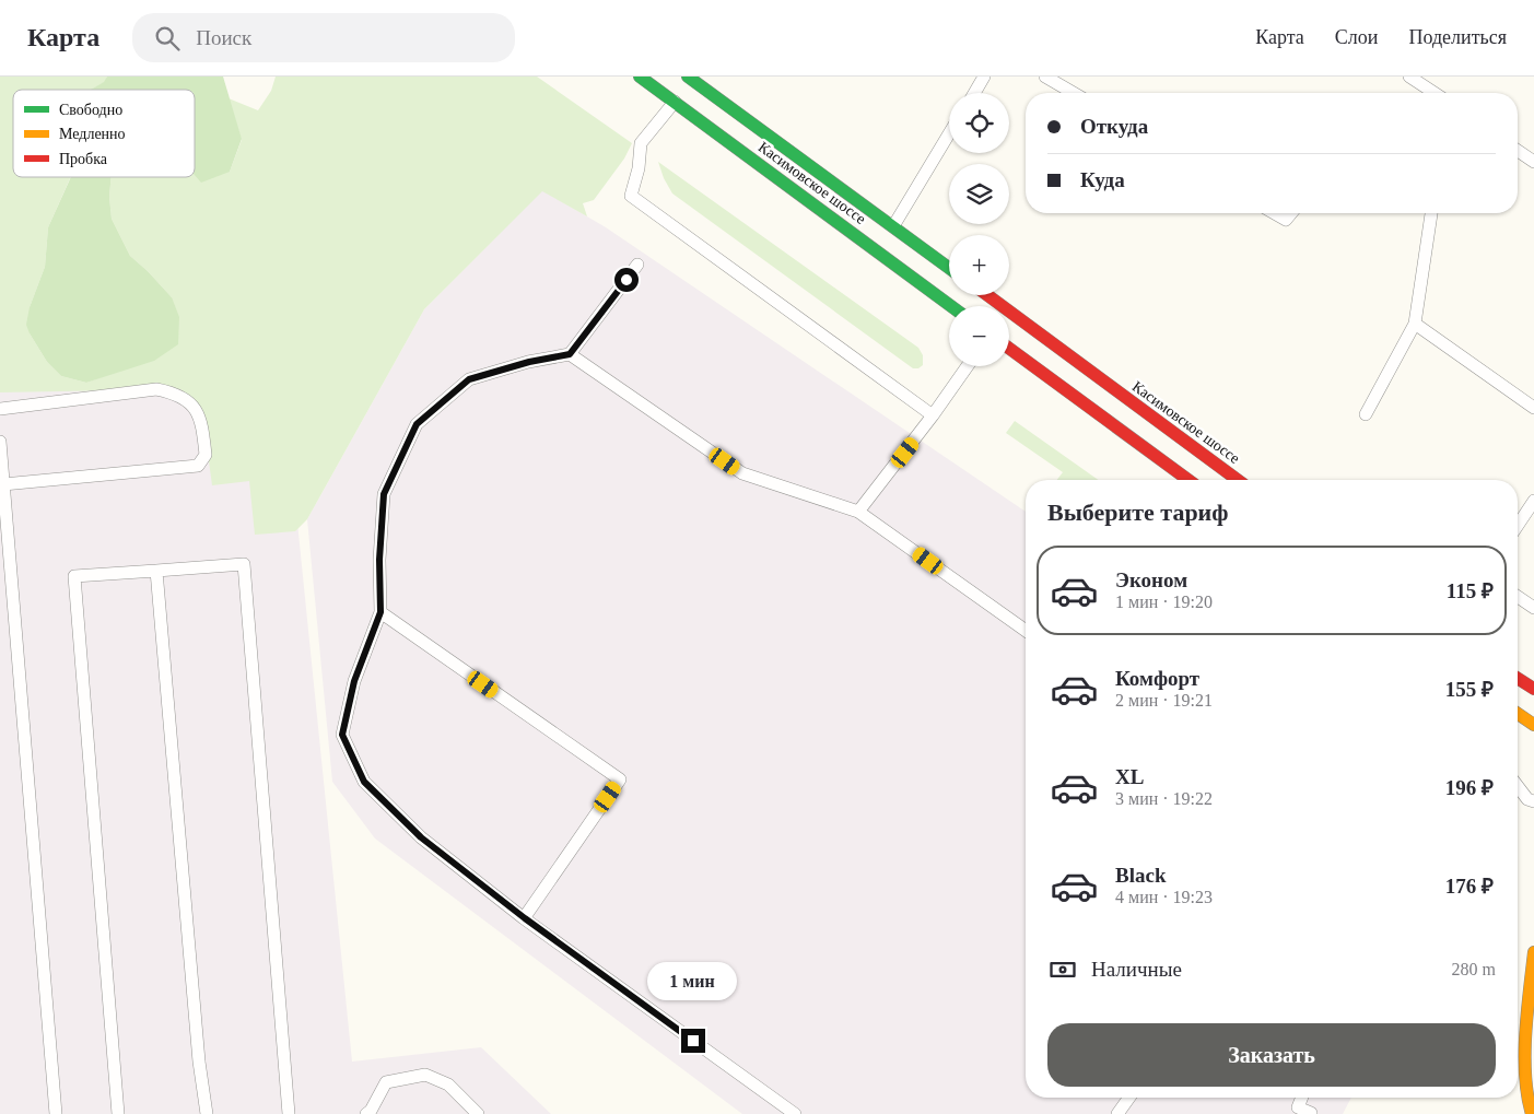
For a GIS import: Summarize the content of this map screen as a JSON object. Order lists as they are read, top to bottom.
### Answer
{
  "streets": {
    "main road": ["Касимовское шоссе"]
  },
  "legend": ["Свободно", "Медленно", "Пробка"],
  "page": {
    "header": "Карта",
    "search": "Поиск",
    "nav": ["Карта", "Слои", "Поделиться"],
    "map_buttons": ["+", "−"],
    "banner": ["Откуда", "Куда"],
    "heading": "Выберите тариф",
    "list": [
      {
        "name": "Эконом",
        "note": "1 мин · 19:20",
        "value": "115 ₽"
      },
      {
        "name": "Комфорт",
        "note": "2 мин · 19:21",
        "value": "155 ₽"
      },
      {
        "name": "XL",
        "note": "3 мин · 19:22",
        "value": "196 ₽"
      },
      {
        "name": "Black",
        "note": "4 мин · 19:23",
        "value": "176 ₽"
      }
    ],
    "pay": ["Наличные", "280 m"],
    "bubble": "1 мин",
    "buttons": "Заказать"
  }
}
